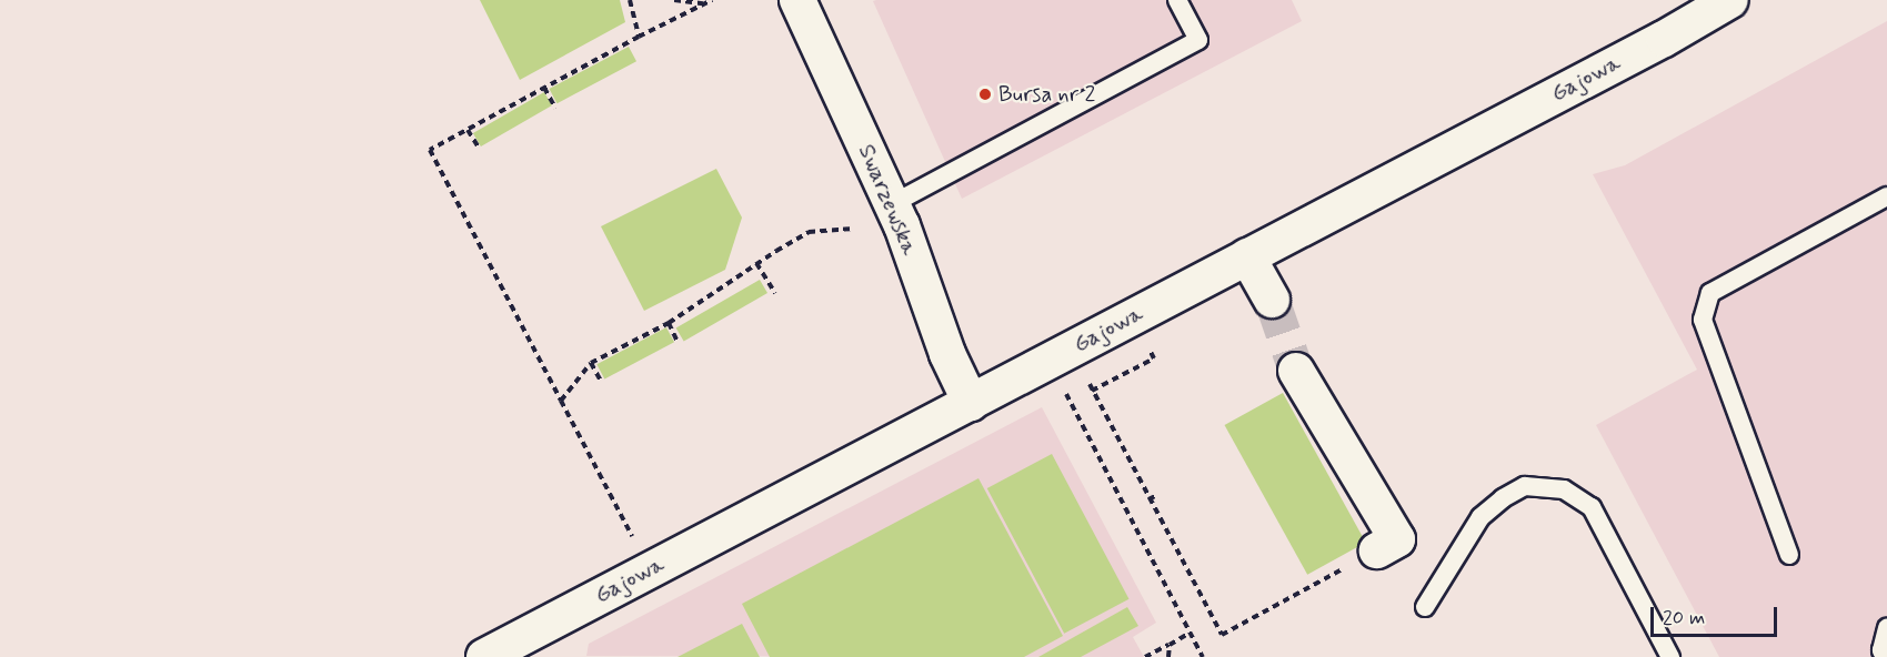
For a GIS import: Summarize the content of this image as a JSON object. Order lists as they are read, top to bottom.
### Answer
{
  "streets": {
    "street": ["Gajowa", "Swarzewska"]
  },
  "crossings": [
    ["Gajowa", "Swarzewska"]
  ],
  "places": ["Bursa nr 2"],
  "scale_bar": "20 m"
}
